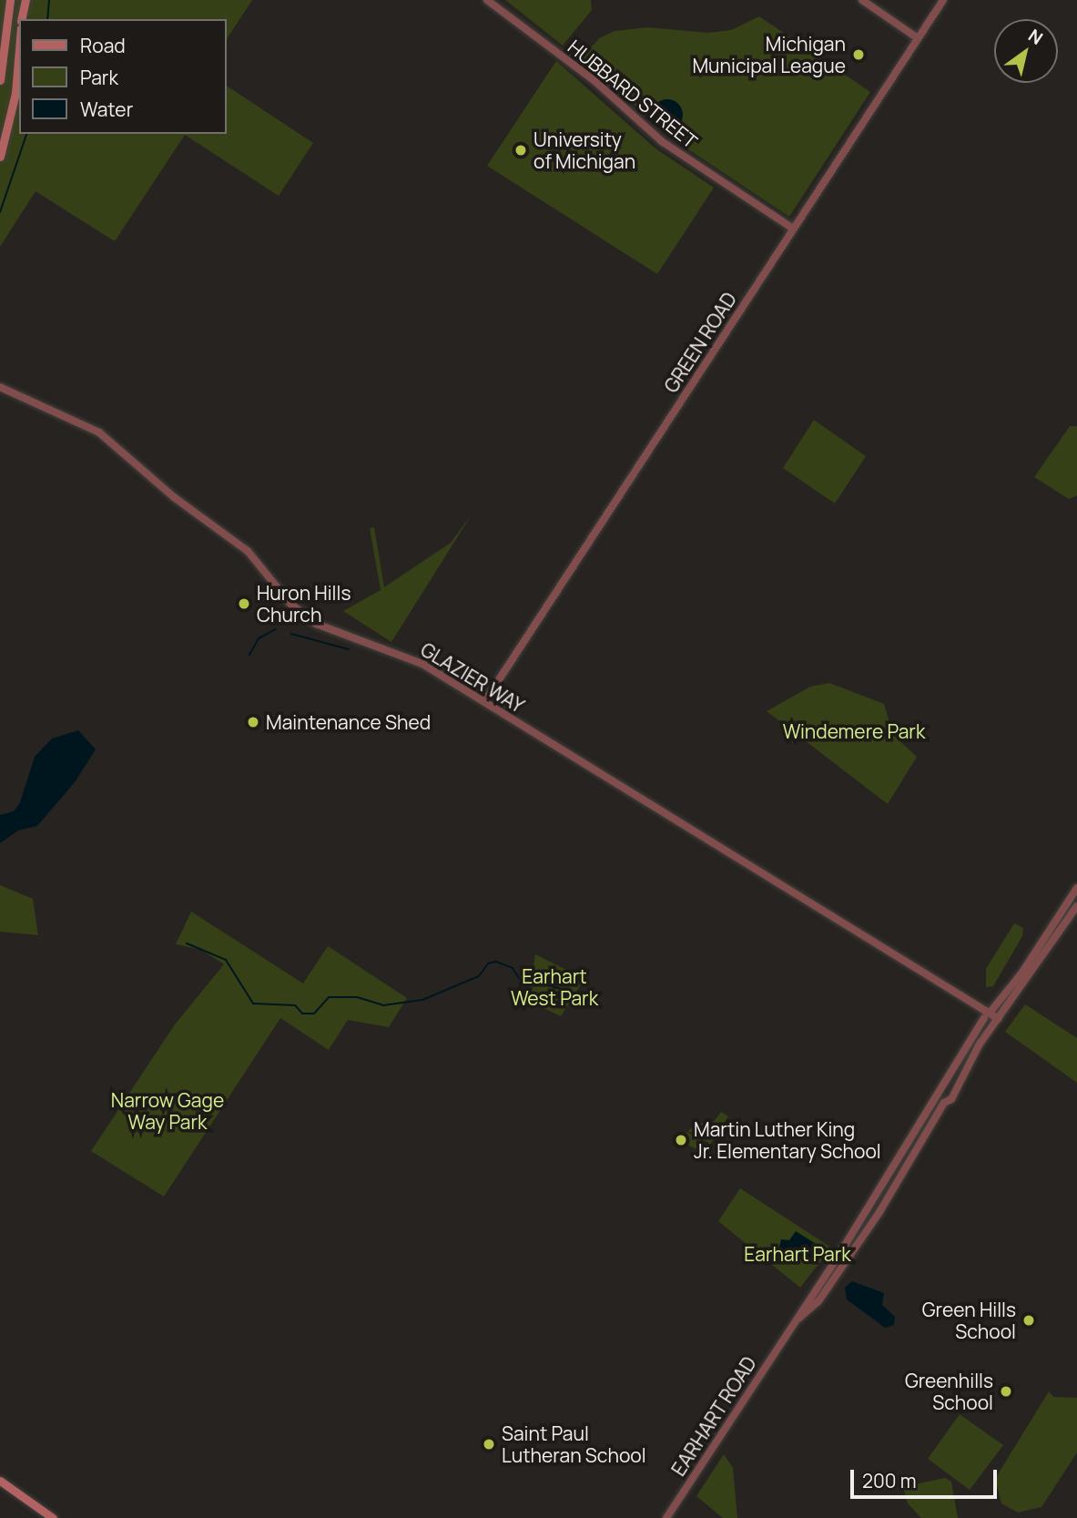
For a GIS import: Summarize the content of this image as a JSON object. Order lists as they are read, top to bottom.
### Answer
{
  "streets": {
    "street": [
      "HUBBARD STREET",
      "GREEN ROAD",
      "GLAZIER WAY",
      "EARHART ROAD"
    ]
  },
  "crossings": [
    ["HUBBARD STREET", "GREEN ROAD"],
    ["GREEN ROAD", "GLAZIER WAY"],
    ["GLAZIER WAY", "EARHART ROAD"]
  ],
  "parks": [
    "Windemere Park",
    "Earhart West Park",
    "Narrow Gage Way Park",
    "Earhart Park"
  ],
  "places": [
    "Michigan Municipal League",
    "University of Michigan",
    "Huron Hills Church",
    "Maintenance Shed",
    "Martin Luther King Jr. Elementary School",
    "Green Hills School",
    "Greenhills School",
    "Saint Paul Lutheran School"
  ],
  "legend": ["Road", "Park", "Water"],
  "scale_bar": "200 m",
  "north": "top right"
}
